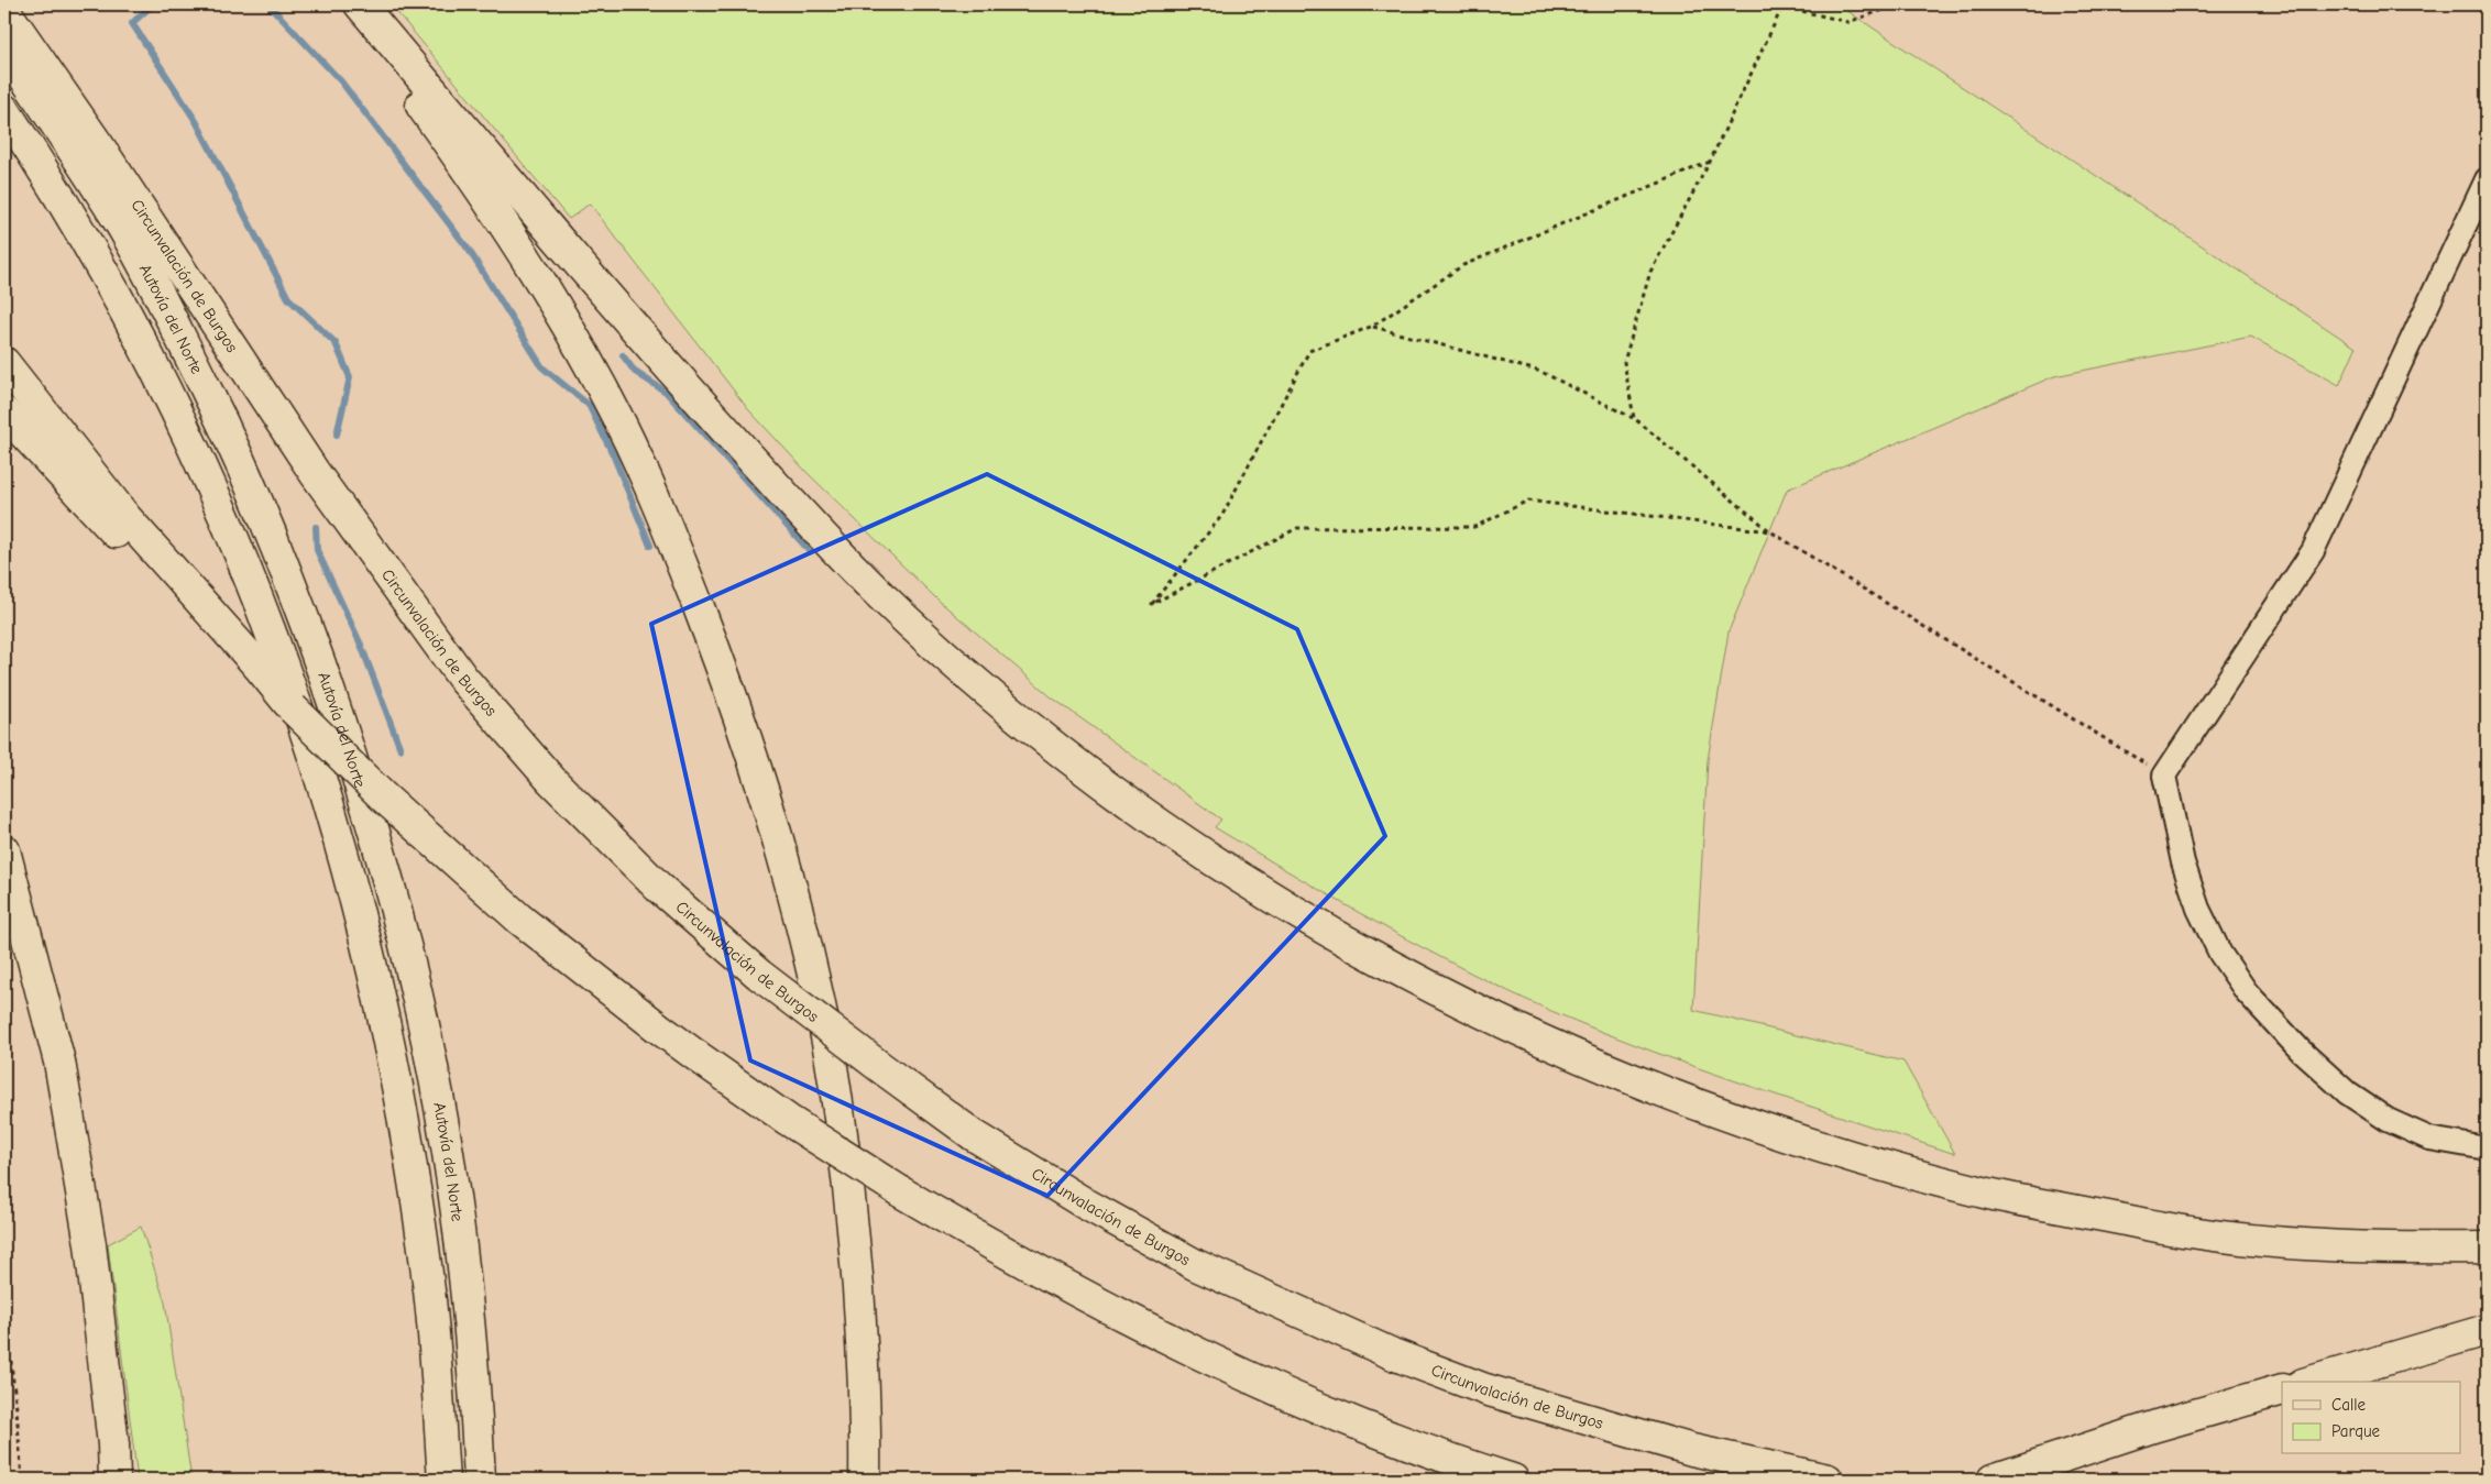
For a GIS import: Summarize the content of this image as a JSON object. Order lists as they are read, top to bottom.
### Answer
{
  "streets": {
    "highway": ["Circunvalación de Burgos", "Autovía del Norte"]
  },
  "legend": ["Calle", "Parque"]
}
